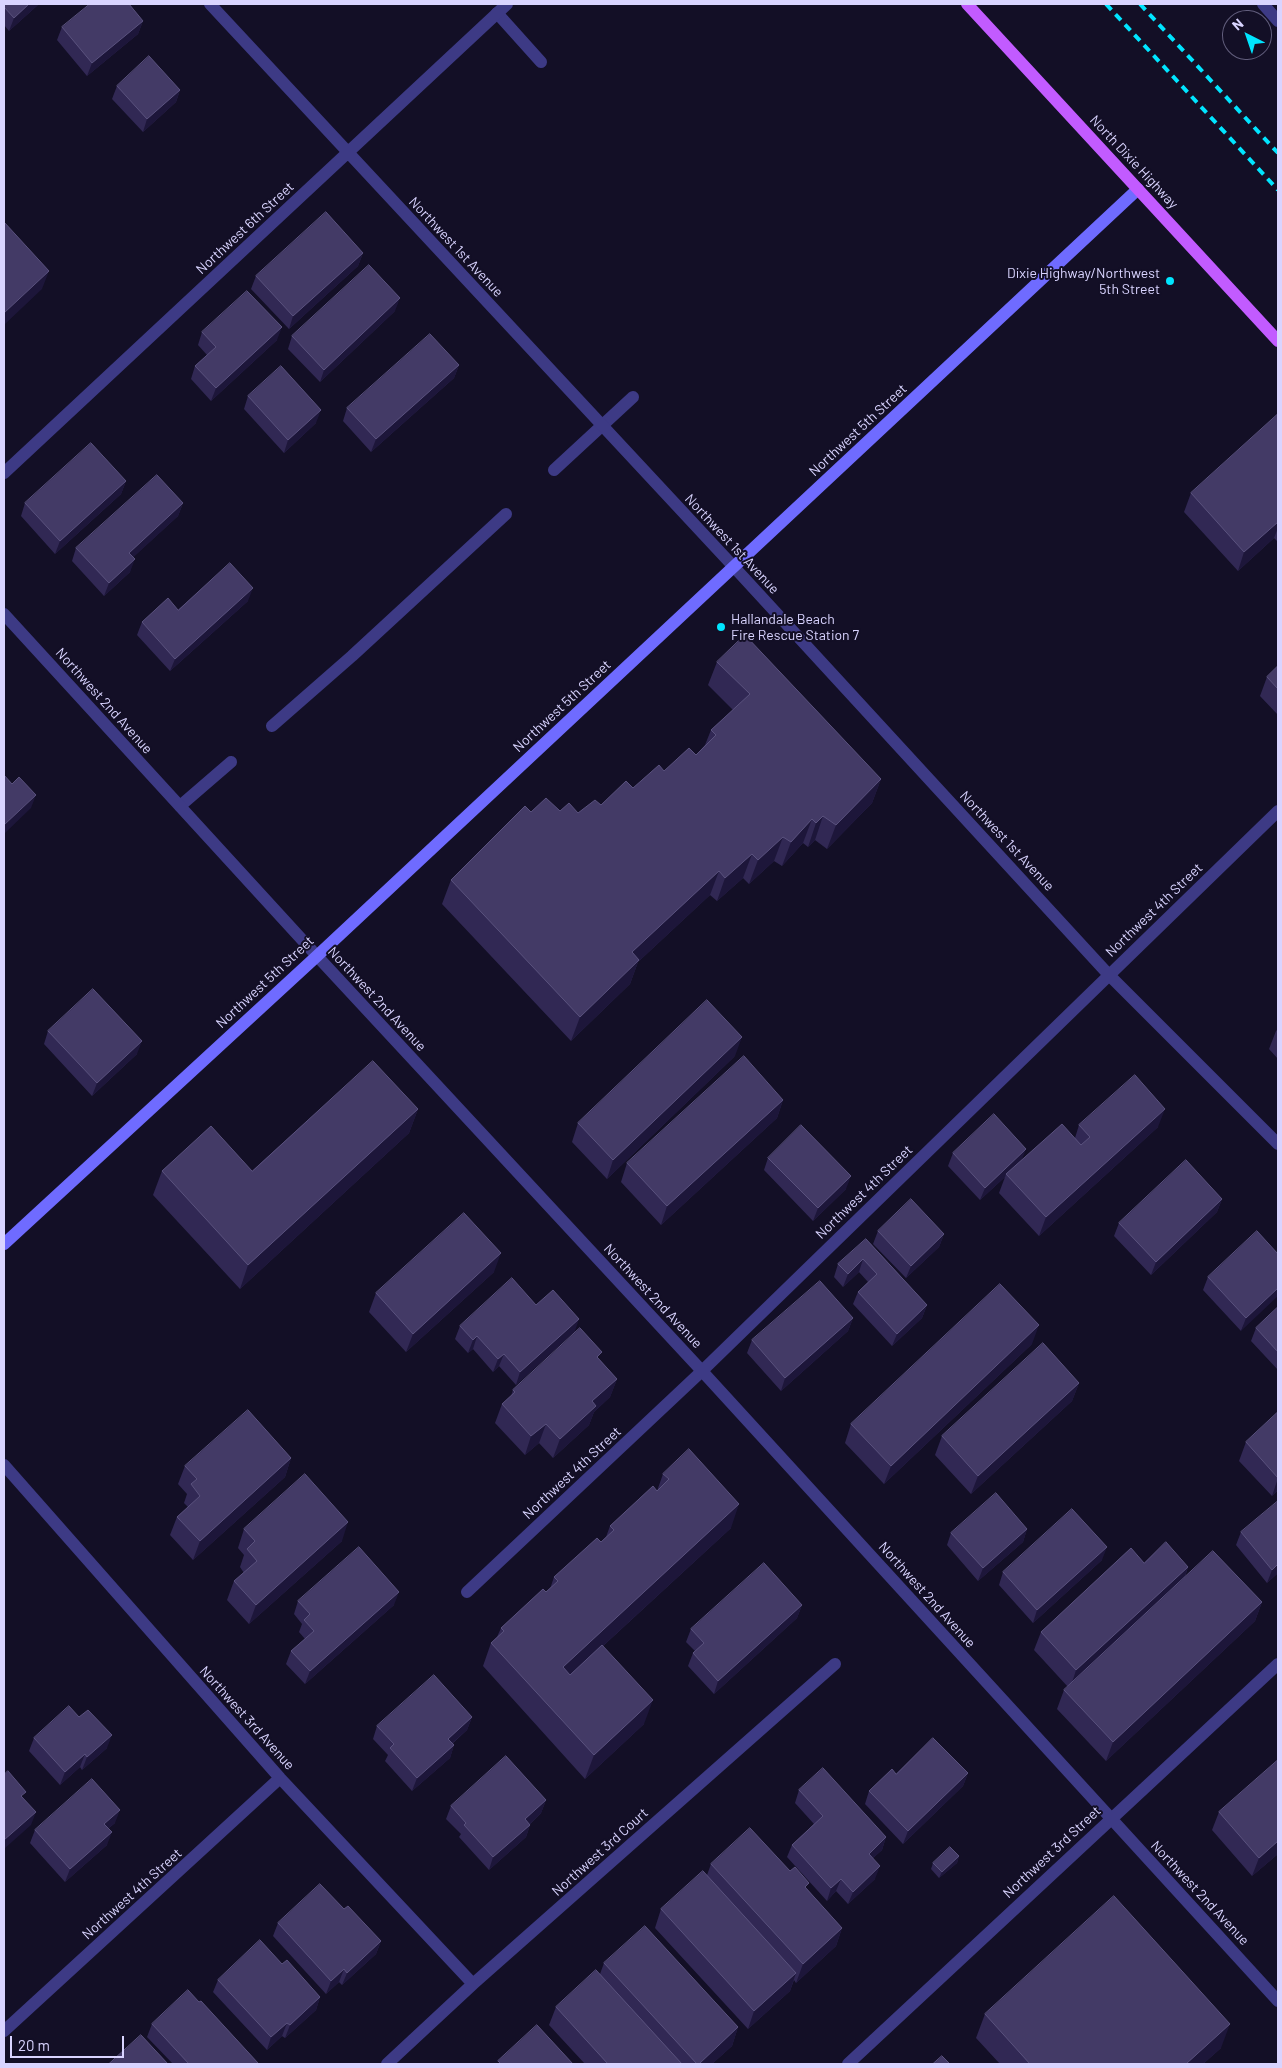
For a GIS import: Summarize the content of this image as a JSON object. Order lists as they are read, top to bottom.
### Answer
{
  "streets": {
    "main road": ["North Dixie Highway"],
    "street": [
      "Northwest 6th Street",
      "Northwest 1st Avenue",
      "Northwest 5th Street",
      "Northwest 2nd Avenue",
      "Northwest 4th Street",
      "Northwest 3rd Avenue",
      "Northwest 3rd Court",
      "Northwest 3rd Street"
    ]
  },
  "crossings": [
    ["North Dixie Highway", "Northwest 5th Street"],
    ["Northwest 6th Street", "Northwest 1st Avenue"],
    ["Northwest 1st Avenue", "Northwest 5th Street"],
    ["Northwest 1st Avenue", "Northwest 4th Street"],
    ["Northwest 5th Street", "Northwest 2nd Avenue"],
    ["Northwest 2nd Avenue", "Northwest 4th Street"],
    ["Northwest 2nd Avenue", "Northwest 3rd Street"],
    ["Northwest 4th Street", "Northwest 3rd Avenue"],
    ["Northwest 3rd Avenue", "Northwest 3rd Court"]
  ],
  "places": ["Dixie Highway/Northwest 5th Street", "Hallandale Beach Fire Rescue Station 7"],
  "scale_bar": "20 m",
  "north": "top left"
}
